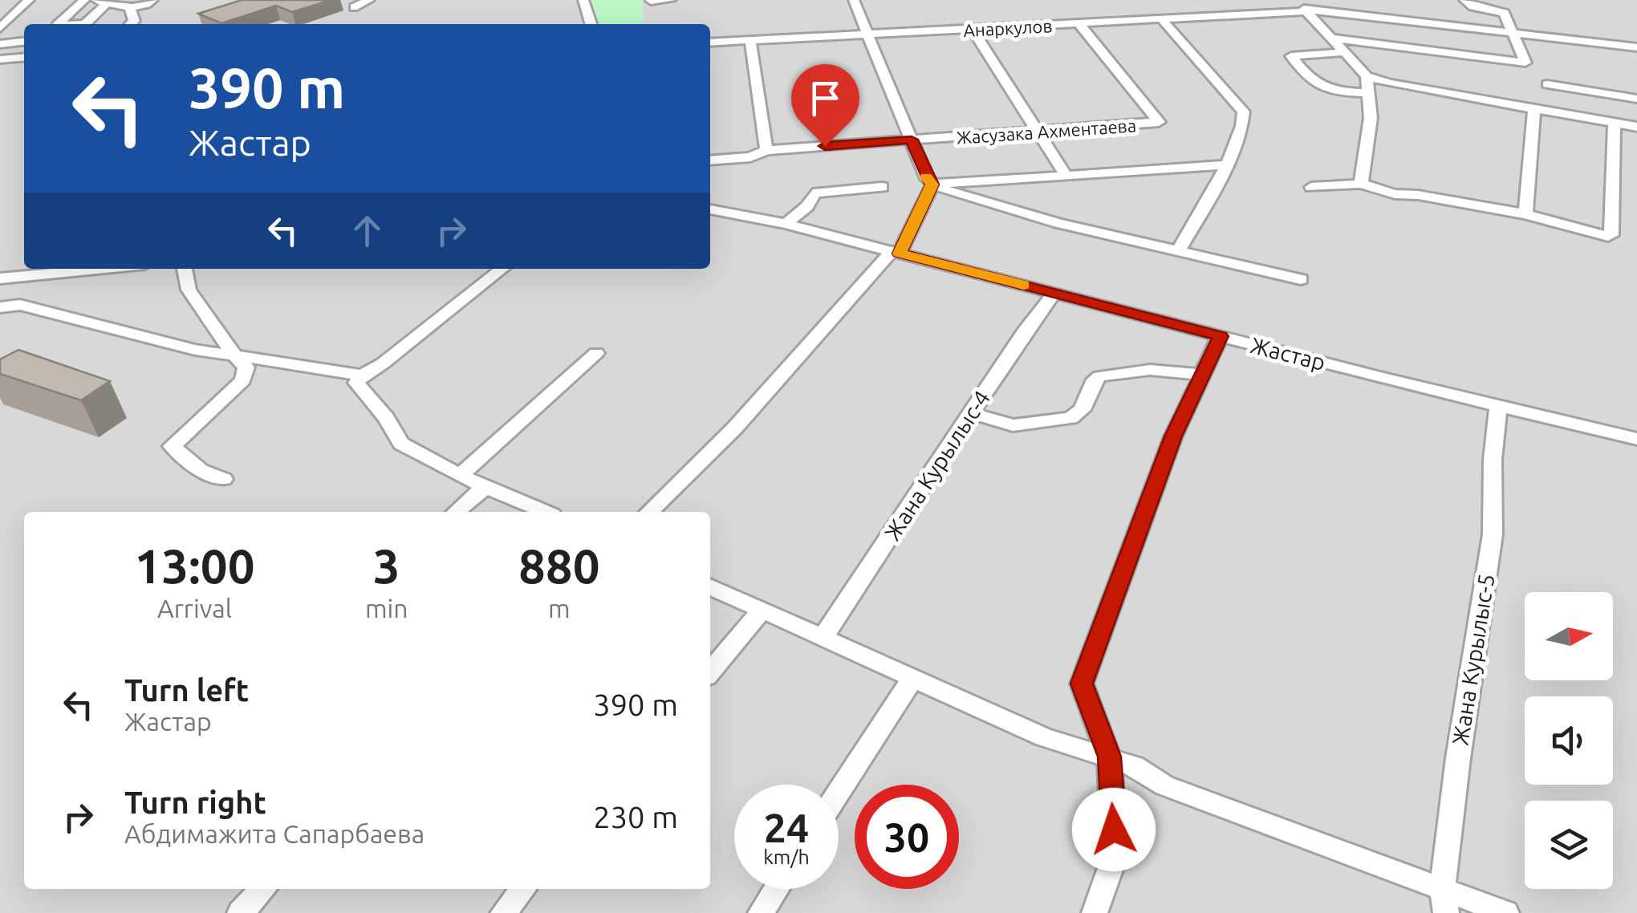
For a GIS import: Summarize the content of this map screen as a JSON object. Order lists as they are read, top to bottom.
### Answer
{
  "streets": {
    "street": [
      "Анаркулов",
      "Жасузака Ахментаева",
      "Жастар",
      "Жана Курылыс-4",
      "Жана Курылыс-5"
    ]
  },
  "crossings": [
    ["Анаркулов", "Жасузака Ахментаева"],
    ["Жастар", "Жана Курылыс-4"],
    ["Жастар", "Жана Курылыс-5"]
  ],
  "north": "right",
  "page": {
    "turn": ["390 m", "Жастар"],
    "eta": [
      "13:00",
      "Arrival",
      "3",
      "min",
      "880",
      "m"
    ],
    "list": [
      {
        "name": "Turn left",
        "note": "Жастар",
        "value": "390 m"
      },
      {
        "name": "Turn right",
        "note": "Абдимажита Сапарбаева",
        "value": "230 m"
      }
    ],
    "speed": "24 km/h",
    "limit": "30"
  }
}
